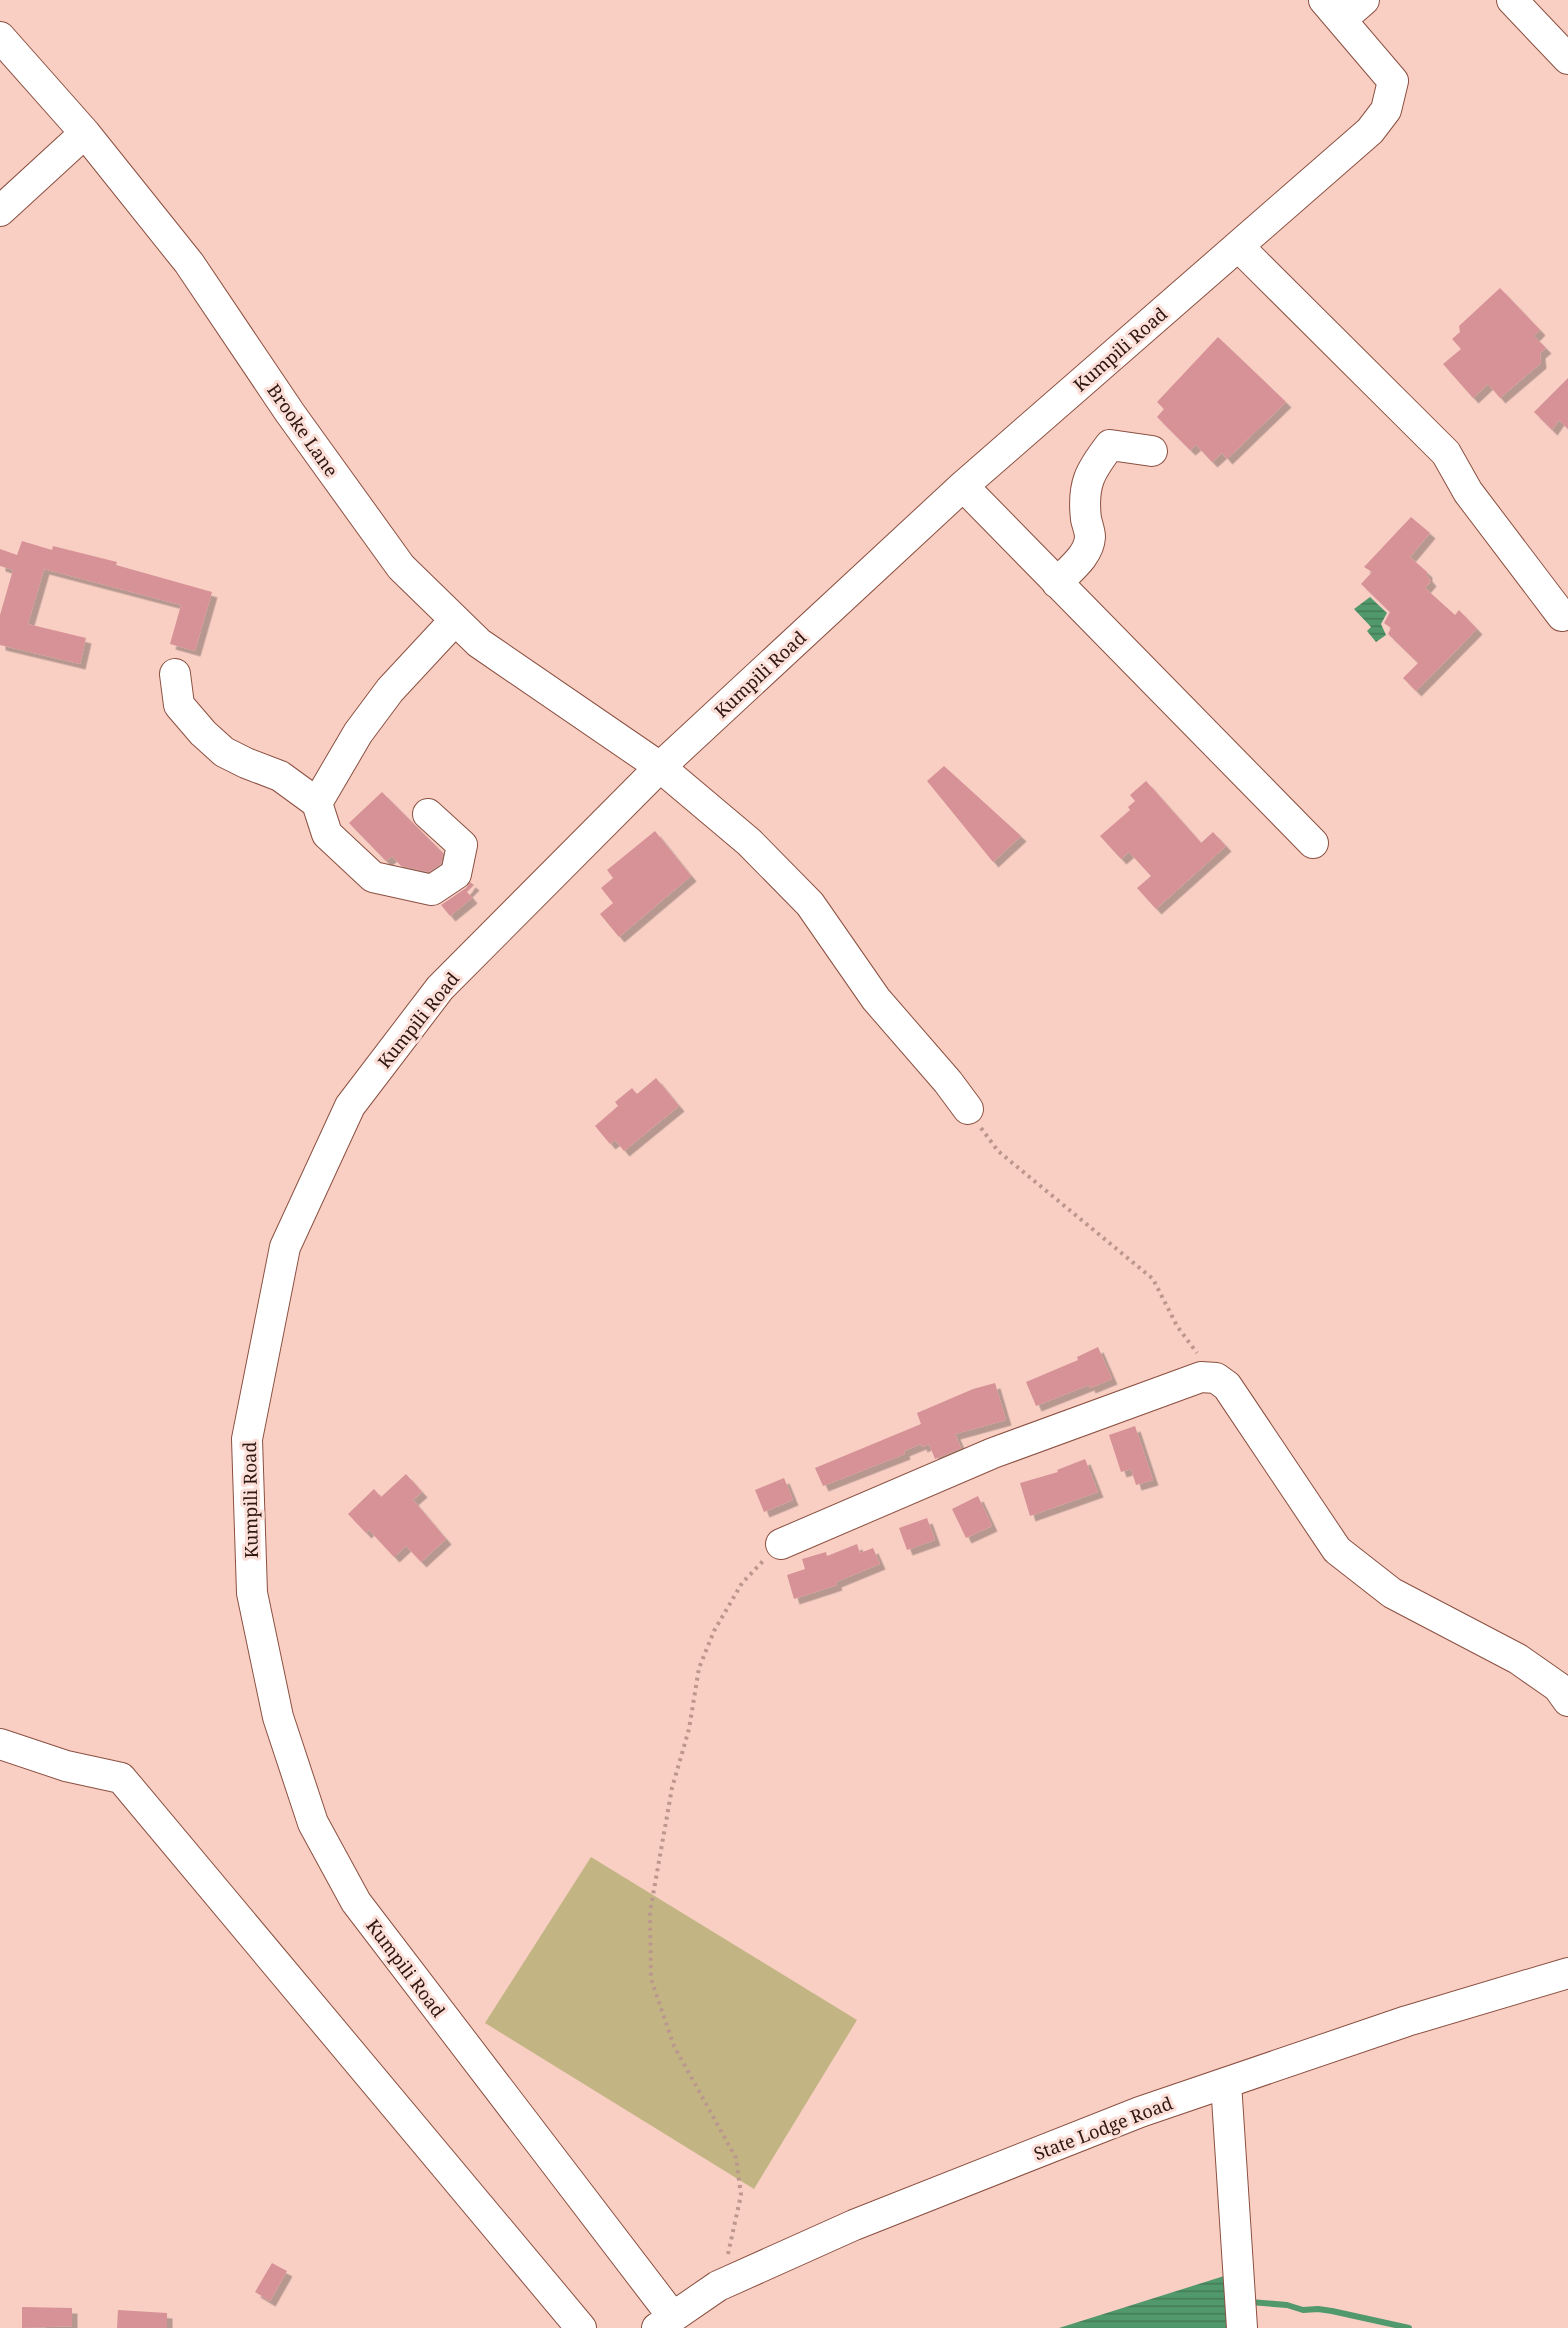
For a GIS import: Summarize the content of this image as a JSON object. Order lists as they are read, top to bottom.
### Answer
{
  "streets": {
    "street": ["Kumpili Road", "Brooke Lane", "State Lodge Road"]
  },
  "crossings": [
    ["Kumpili Road", "Brooke Lane"],
    ["Kumpili Road", "State Lodge Road"]
  ]
}
